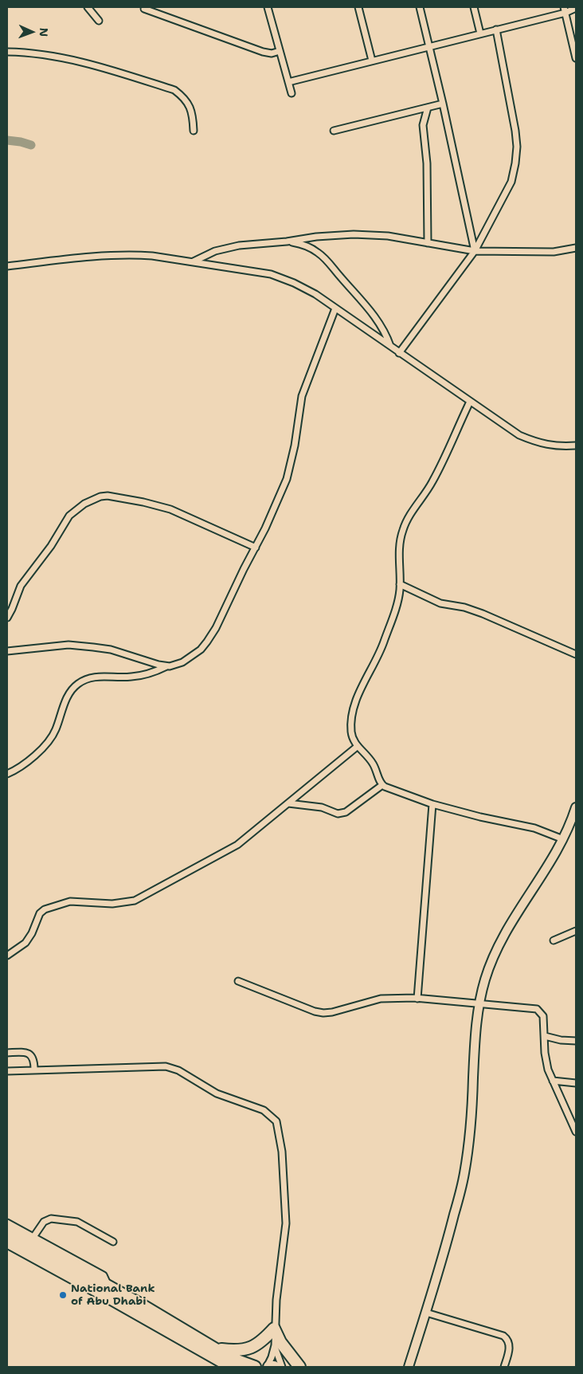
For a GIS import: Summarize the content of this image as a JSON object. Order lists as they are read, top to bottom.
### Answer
{
  "places": ["National Bank of Abu Dhabi"],
  "north": "right"
}
